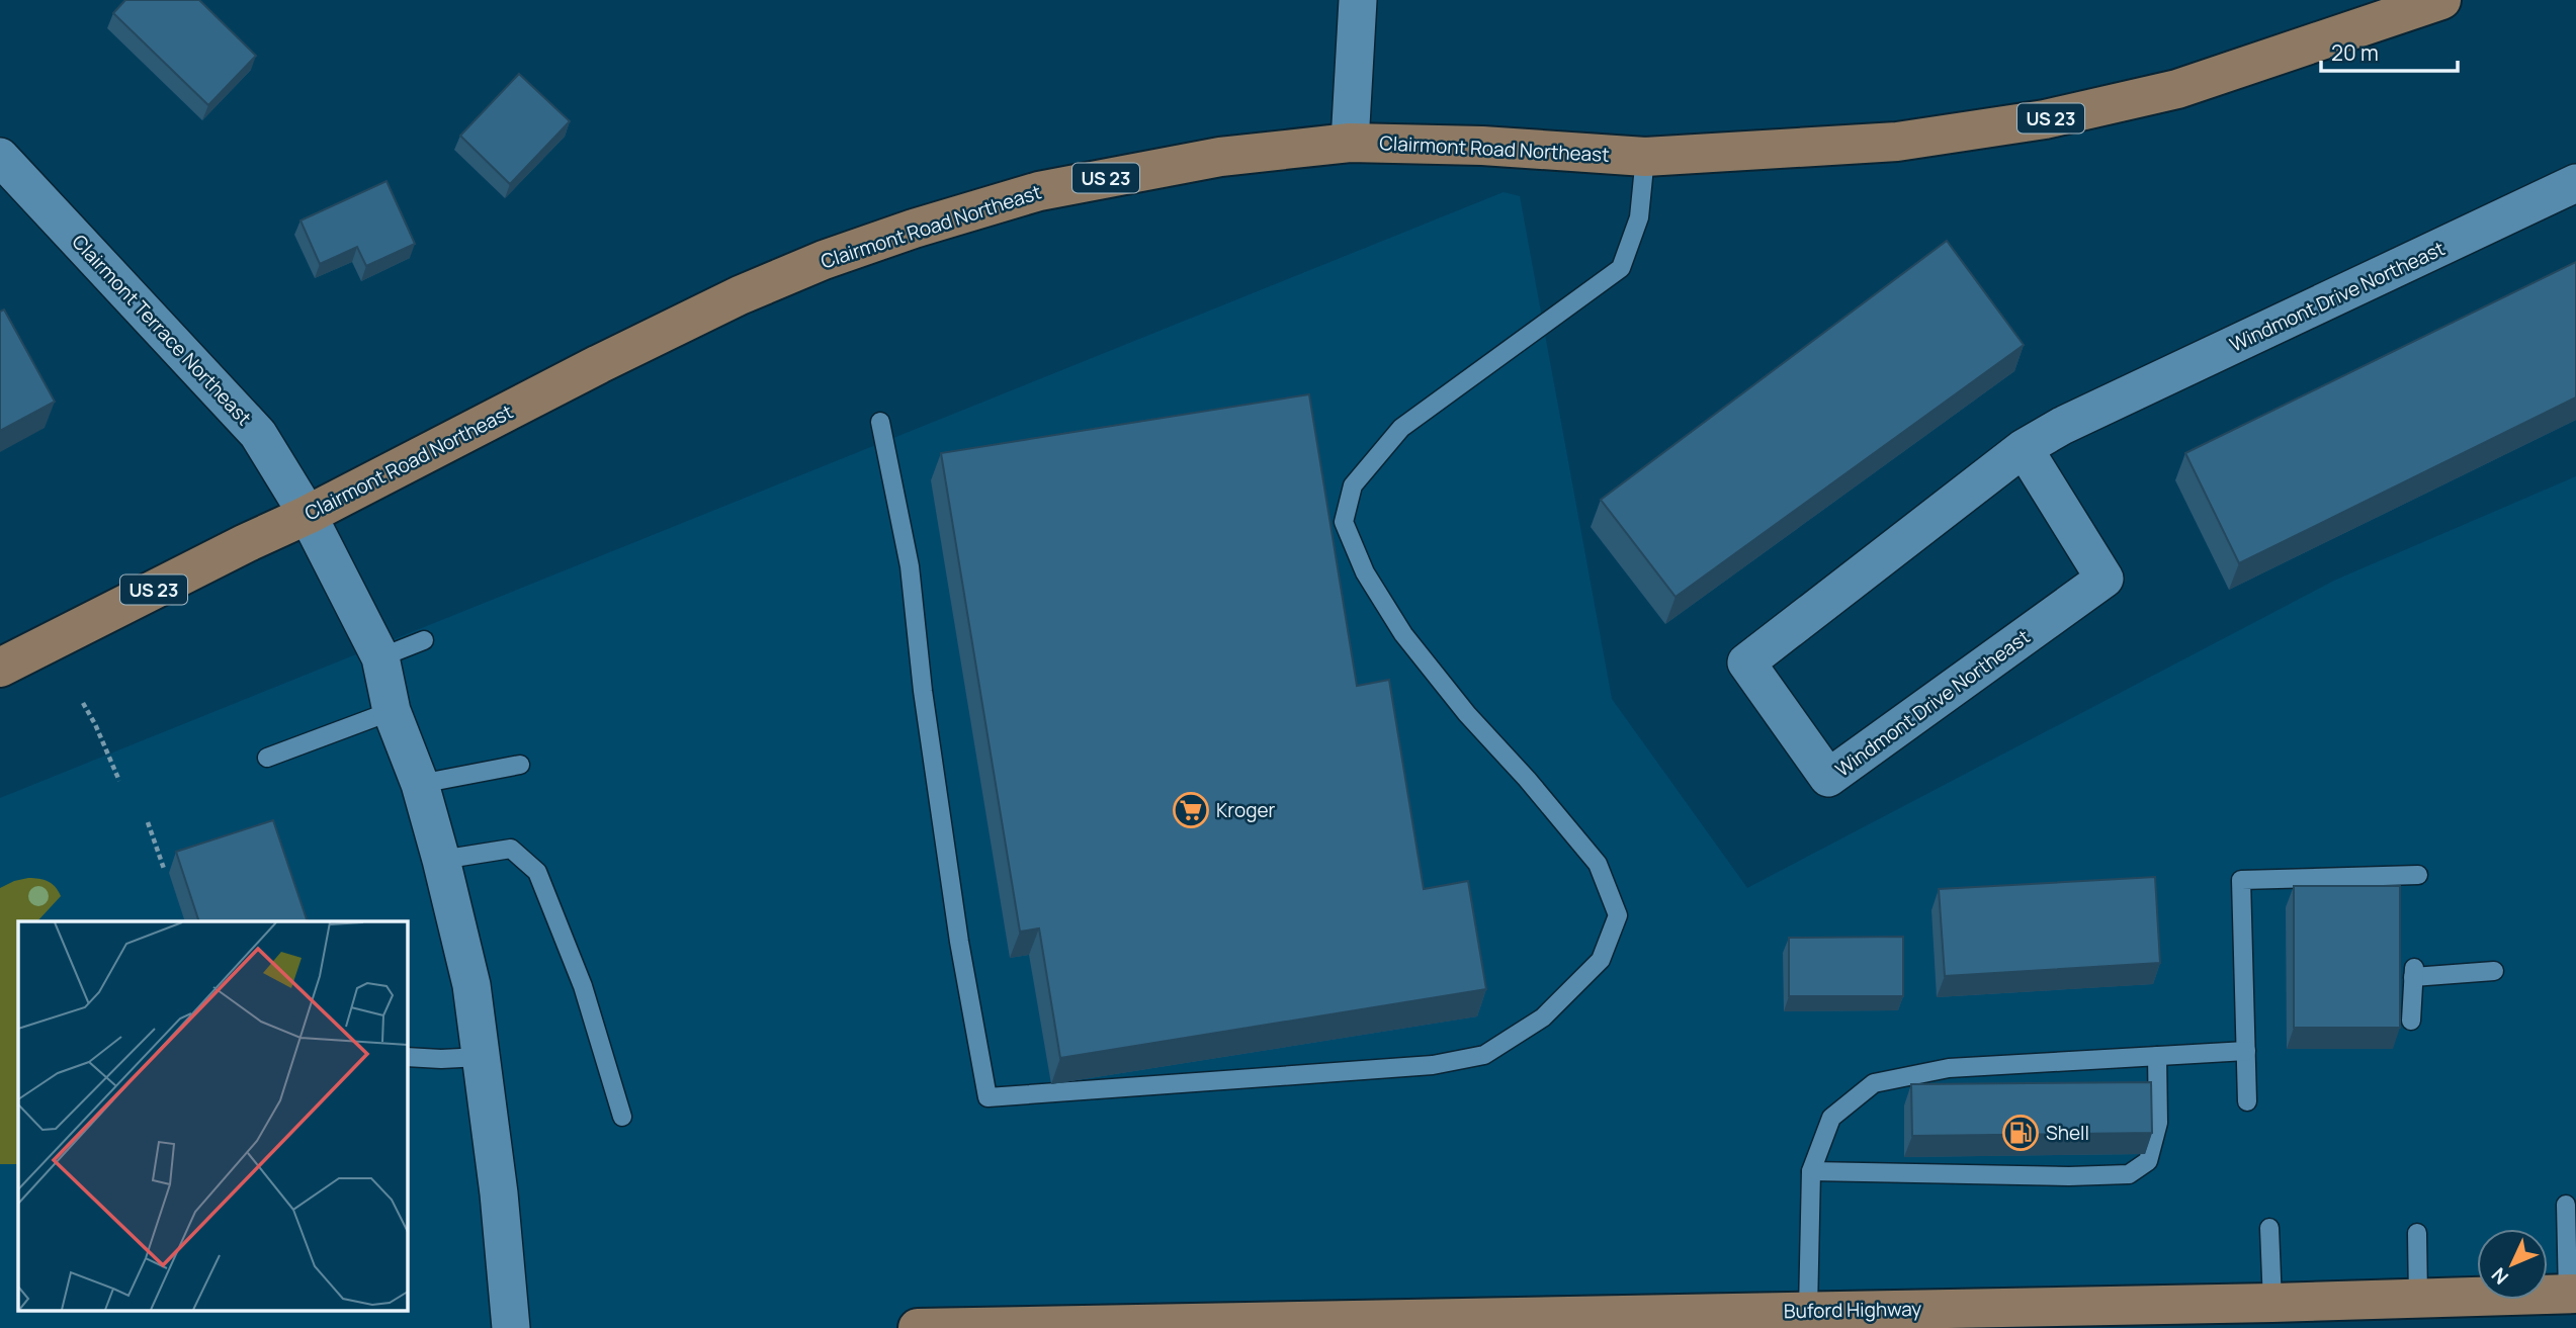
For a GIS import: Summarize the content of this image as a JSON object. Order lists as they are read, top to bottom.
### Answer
{
  "streets": {
    "main road": ["US 23", "Clairmont Road Northeast", "Buford Highway"],
    "street": ["Windmont Drive Northeast", "Clairmont Terrace Northeast"]
  },
  "crossings": [
    ["Clairmont Road Northeast", "Clairmont Terrace Northeast"]
  ],
  "places": {
    "supermarket": ["Kroger"],
    "fuel station": ["Shell"]
  },
  "scale_bar": "20 m",
  "north": "bottom left"
}
